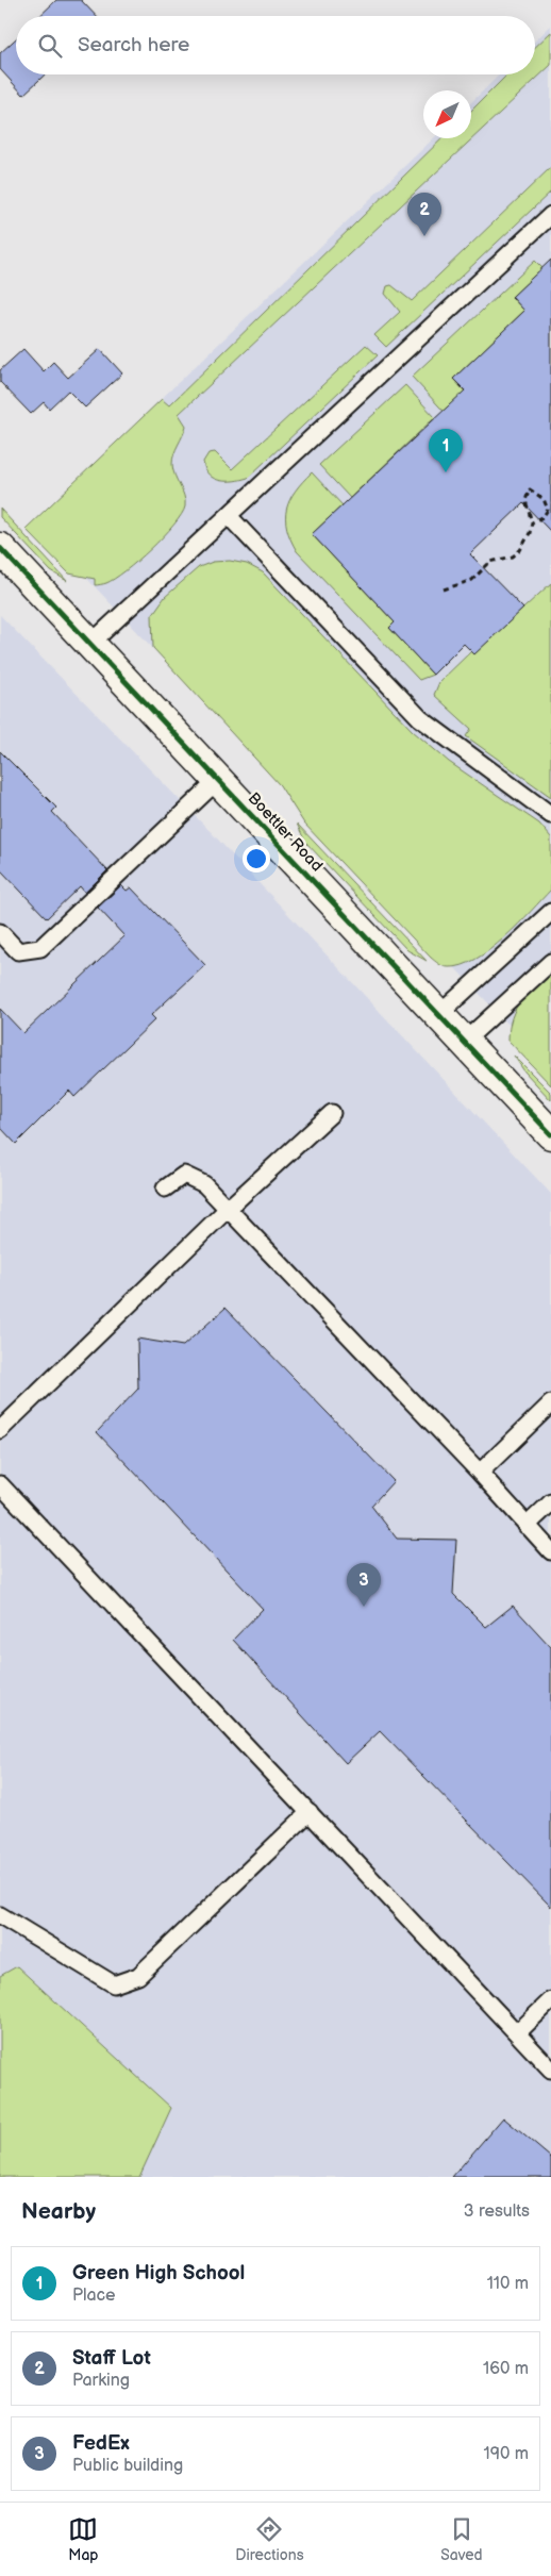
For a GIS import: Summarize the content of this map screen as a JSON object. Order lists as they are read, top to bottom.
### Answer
{
  "streets": {
    "street": ["Boettler Road"]
  },
  "north": "bottom left",
  "page": {
    "search": "Search here",
    "pins": ["2", "1", "3"],
    "heading": ["Nearby", "3 results"],
    "list": [
      {
        "mark": "1",
        "name": "Green High School",
        "note": "Place",
        "value": "110 m"
      },
      {
        "mark": "2",
        "name": "Staff Lot",
        "note": "Parking",
        "value": "160 m"
      },
      {
        "mark": "3",
        "name": "FedEx",
        "note": "Public building",
        "value": "190 m"
      }
    ],
    "nav": ["Map", "Directions", "Saved"]
  }
}
